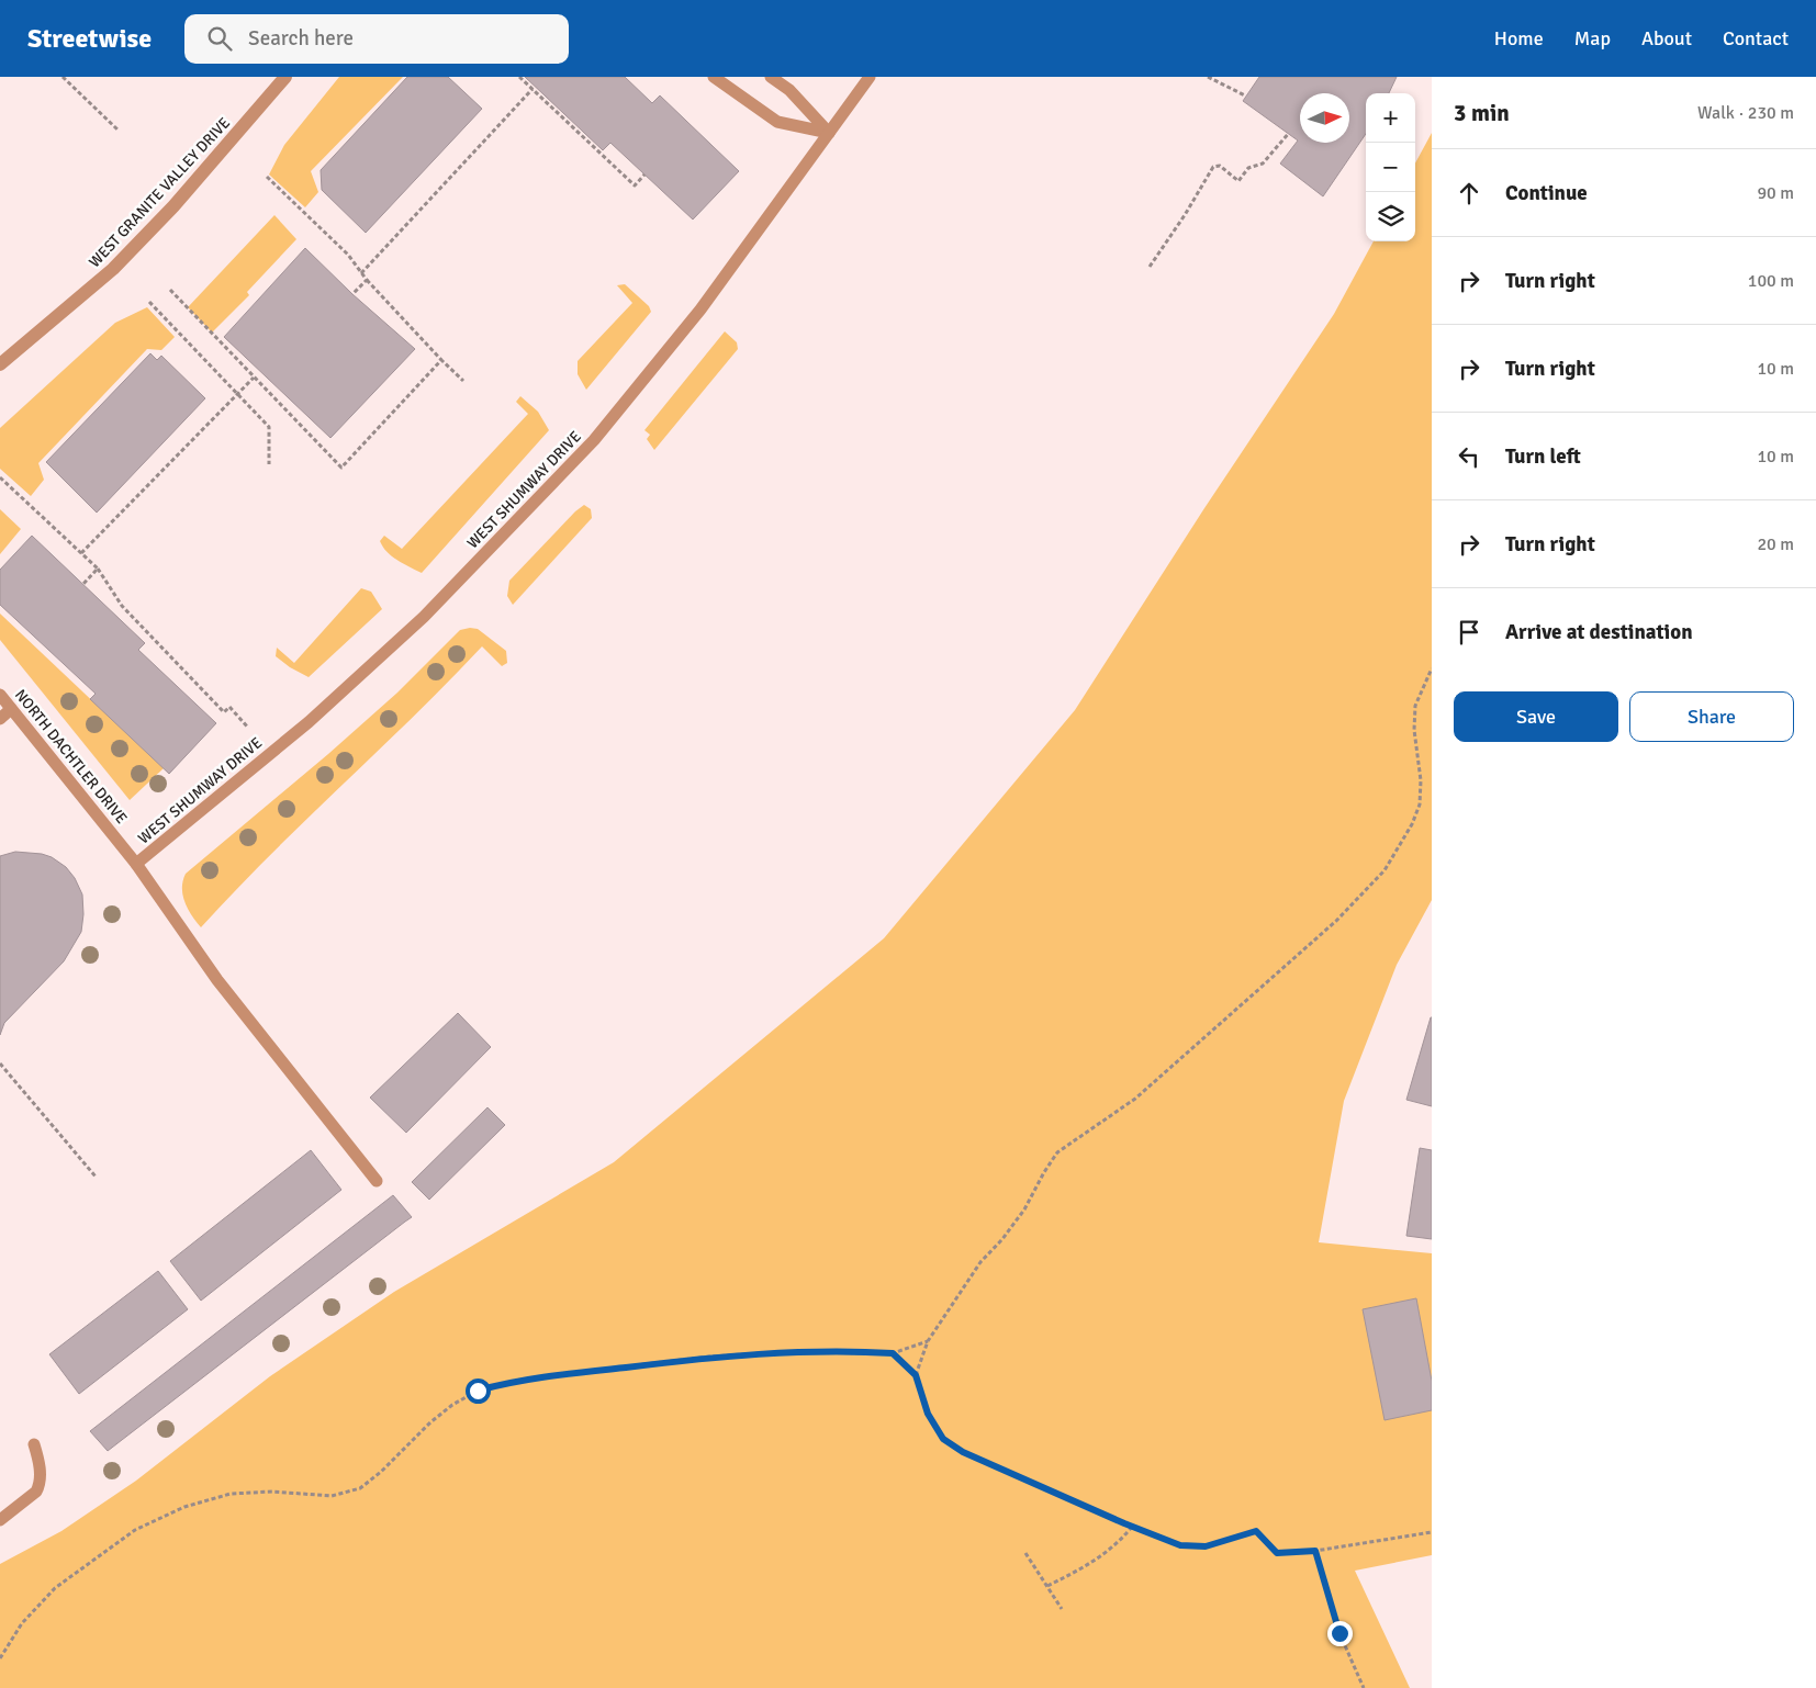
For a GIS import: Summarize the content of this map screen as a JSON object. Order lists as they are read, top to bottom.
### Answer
{
  "streets": {
    "street": ["WEST GRANITE VALLEY DRIVE"],
    "lane": ["WEST SHUMWAY DRIVE", "NORTH DACHTLER DRIVE"]
  },
  "crossings": [
    ["WEST SHUMWAY DRIVE", "NORTH DACHTLER DRIVE"]
  ],
  "north": "right",
  "page": {
    "header": "Streetwise",
    "search": "Search here",
    "nav": [
      "Home",
      "Map",
      "About",
      "Contact"
    ],
    "heading": ["3 min", "Walk · 230 m"],
    "map_buttons": ["+", "−"],
    "list": [
      ["Continue", "90 m"],
      ["Turn right", "100 m"],
      ["Turn right", "10 m"],
      ["Turn left", "10 m"],
      ["Turn right", "20 m"],
      "Arrive at destination"
    ],
    "buttons": ["Save", "Share"]
  }
}
